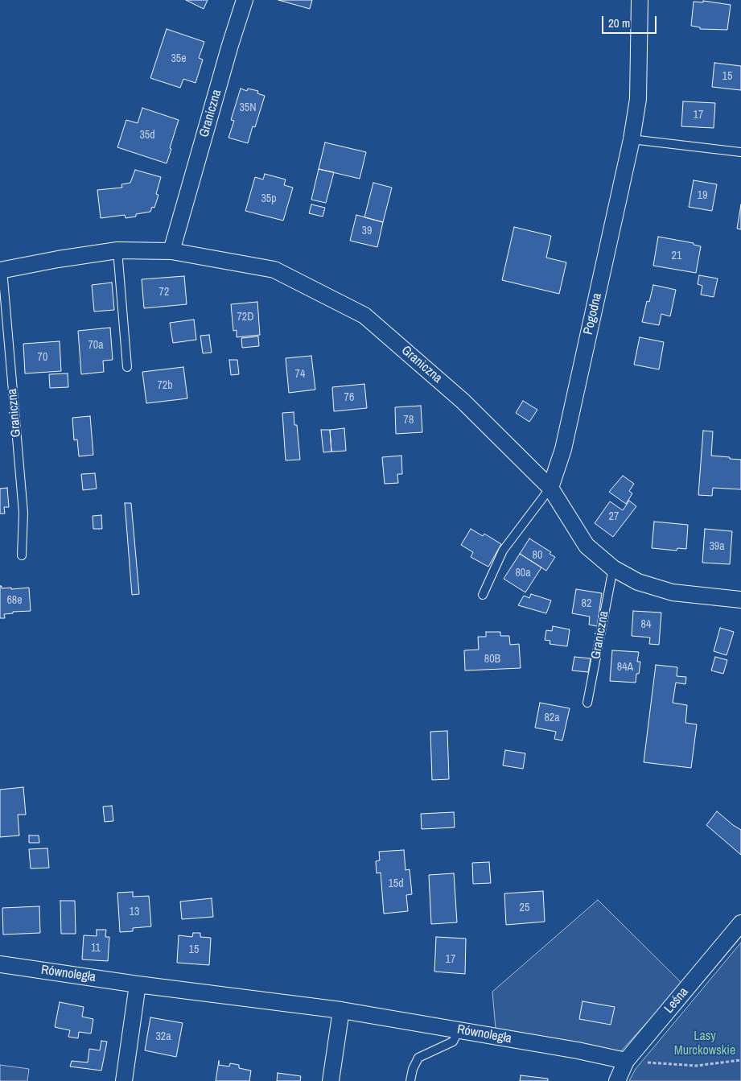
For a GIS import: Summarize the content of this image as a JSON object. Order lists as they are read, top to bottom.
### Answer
{
  "streets": {
    "street": [
      "Graniczna",
      "Pogodna",
      "Równoległa",
      "Leśna"
    ]
  },
  "crossings": [
    ["Graniczna", "Pogodna"],
    ["Równoległa", "Leśna"]
  ],
  "parks": ["Lasy Murckowskie"],
  "house_numbers": [
    "35e",
    "15",
    "35N",
    "17",
    "35d",
    "19",
    "35p",
    "39",
    "21",
    "72",
    "72D",
    "70a",
    "70",
    "74",
    "72b",
    "76",
    "78",
    "27",
    "39a",
    "80",
    "80a",
    "68e",
    "82",
    "84",
    "80B",
    "84A",
    "82a",
    "15d",
    "25",
    "13",
    "11",
    "15",
    "17",
    "32a"
  ],
  "scale_bar": "20 m"
}
